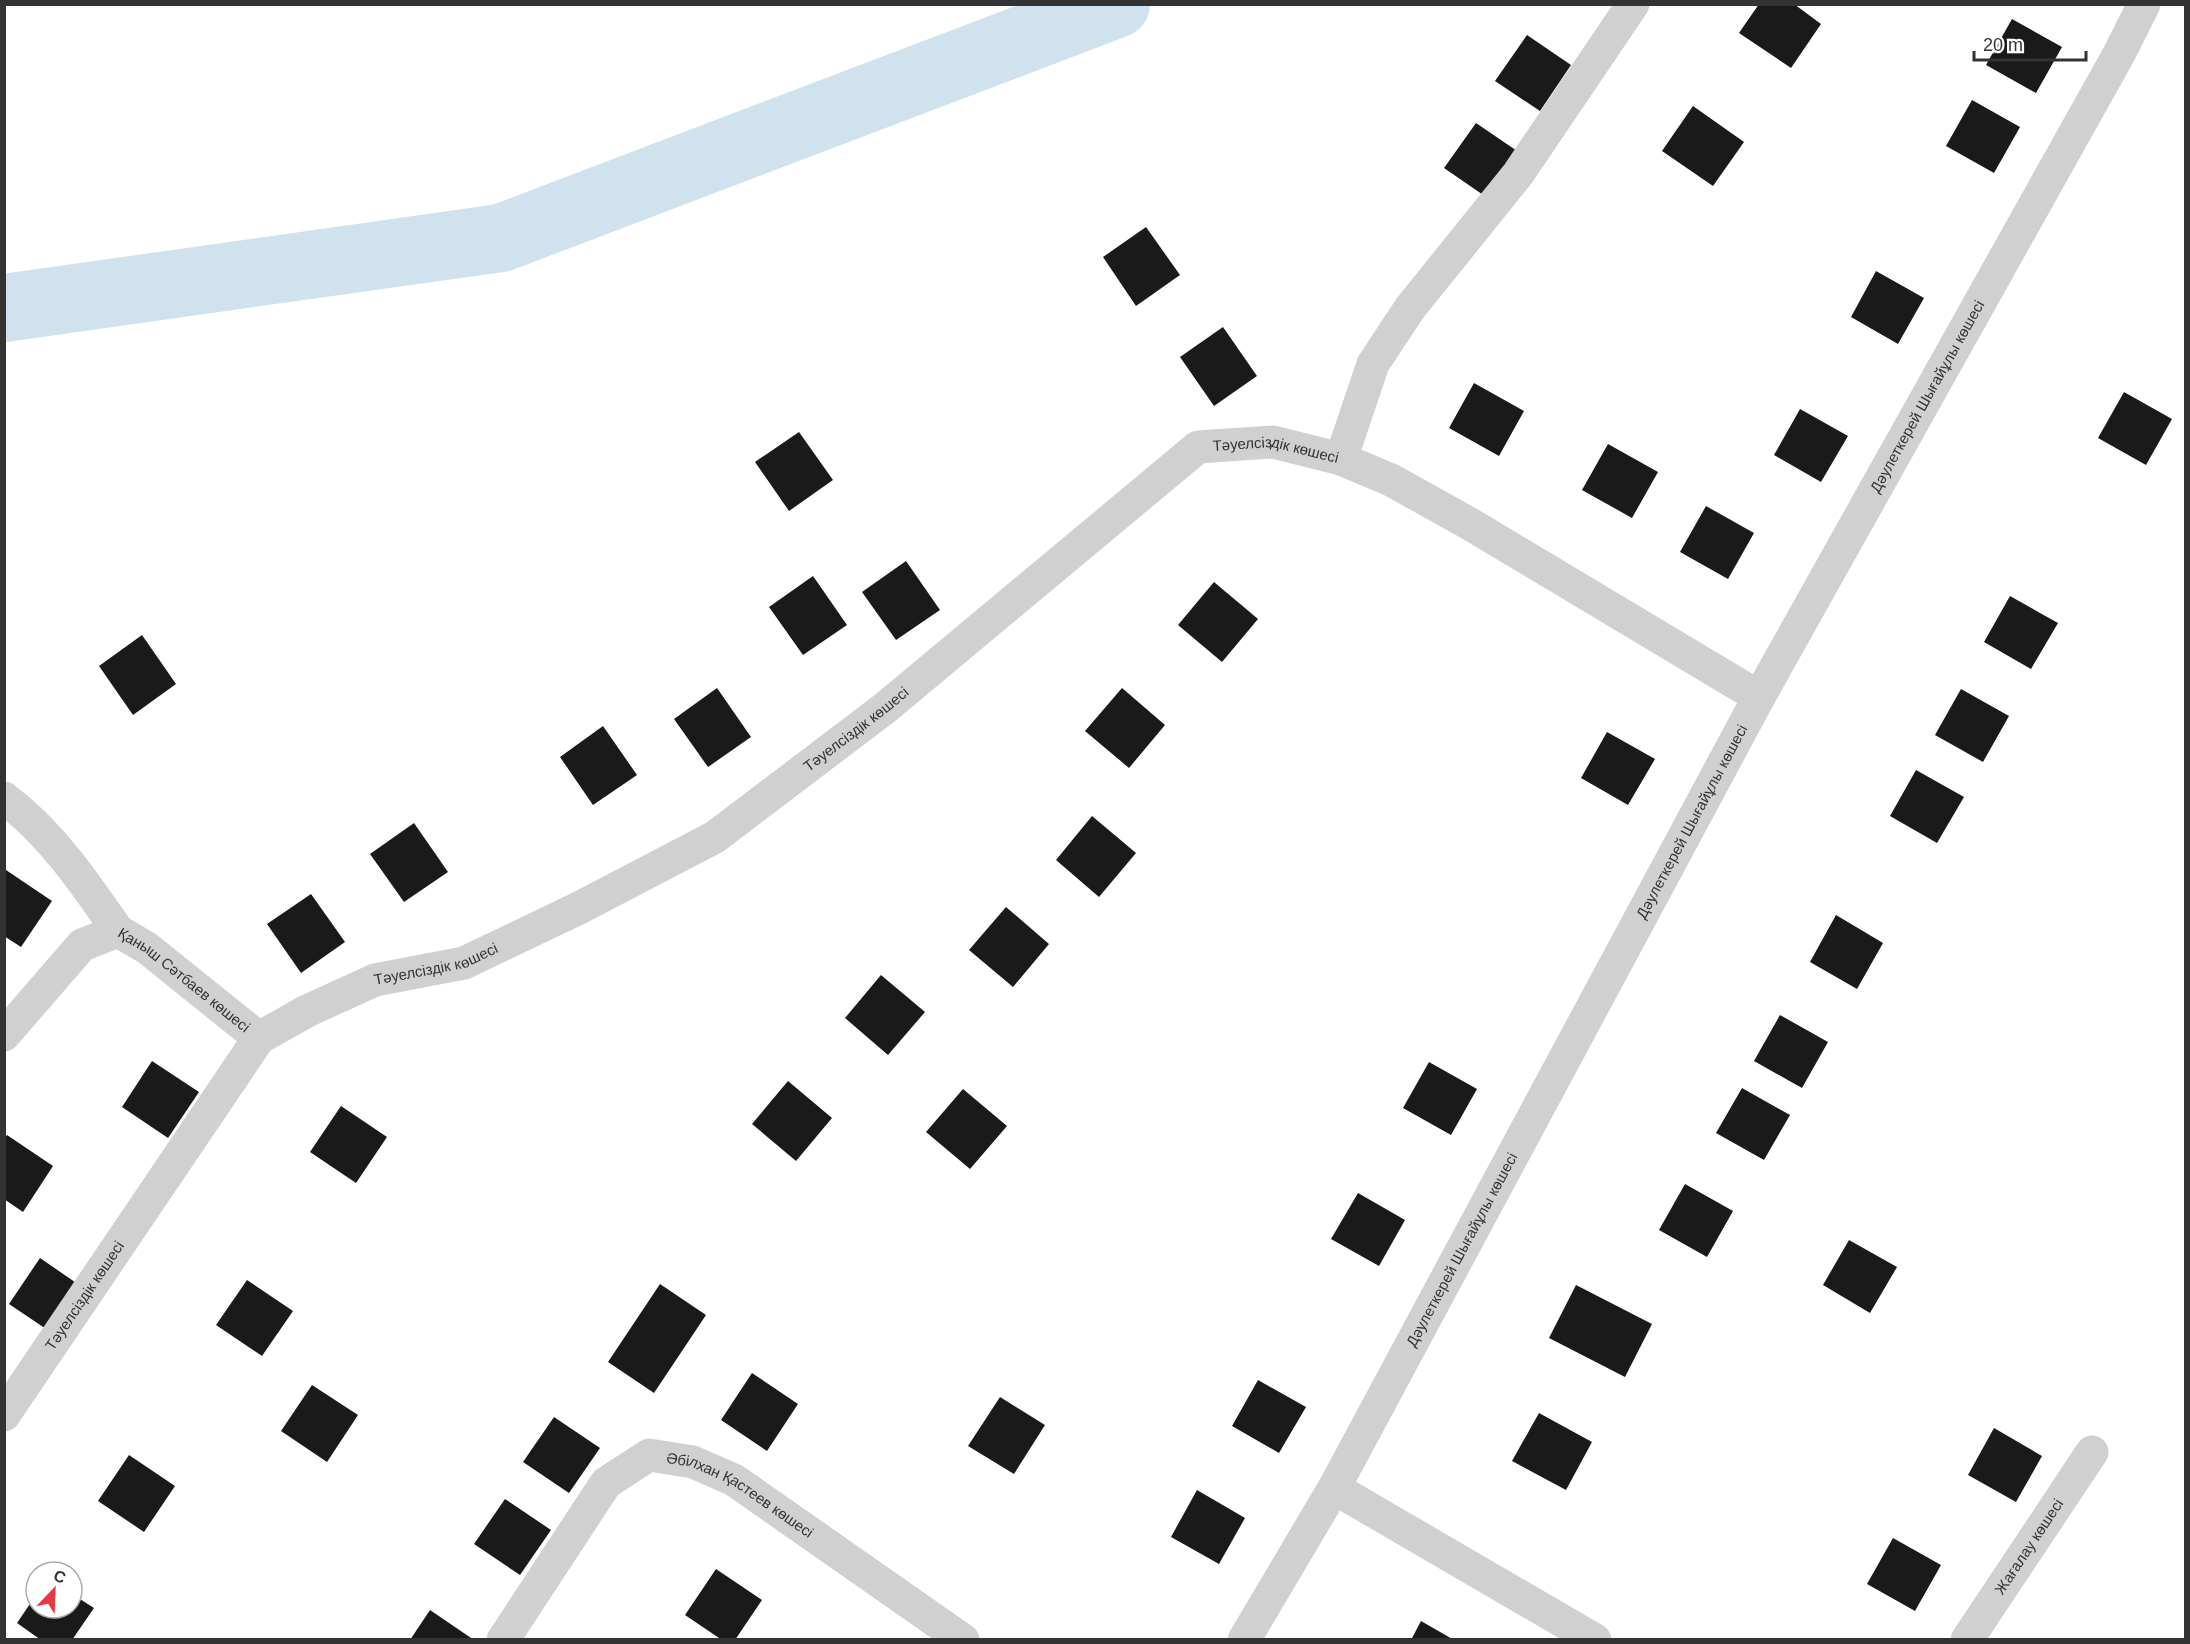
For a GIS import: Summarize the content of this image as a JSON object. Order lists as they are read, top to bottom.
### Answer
{
  "streets": {
    "street": [
      "Дәулеткерей Шығайұлы көшесі",
      "Тәуелсіздік көшесі",
      "Қаныш Сәтбаев көшесі",
      "Әбілхан Қастеев көшесі",
      "Жағалау көшесі"
    ]
  },
  "crossings": [
    ["Тәуелсіздік көшесі", "Қаныш Сәтбаев көшесі"]
  ],
  "scale_bar": "20 m",
  "north": "top right"
}
